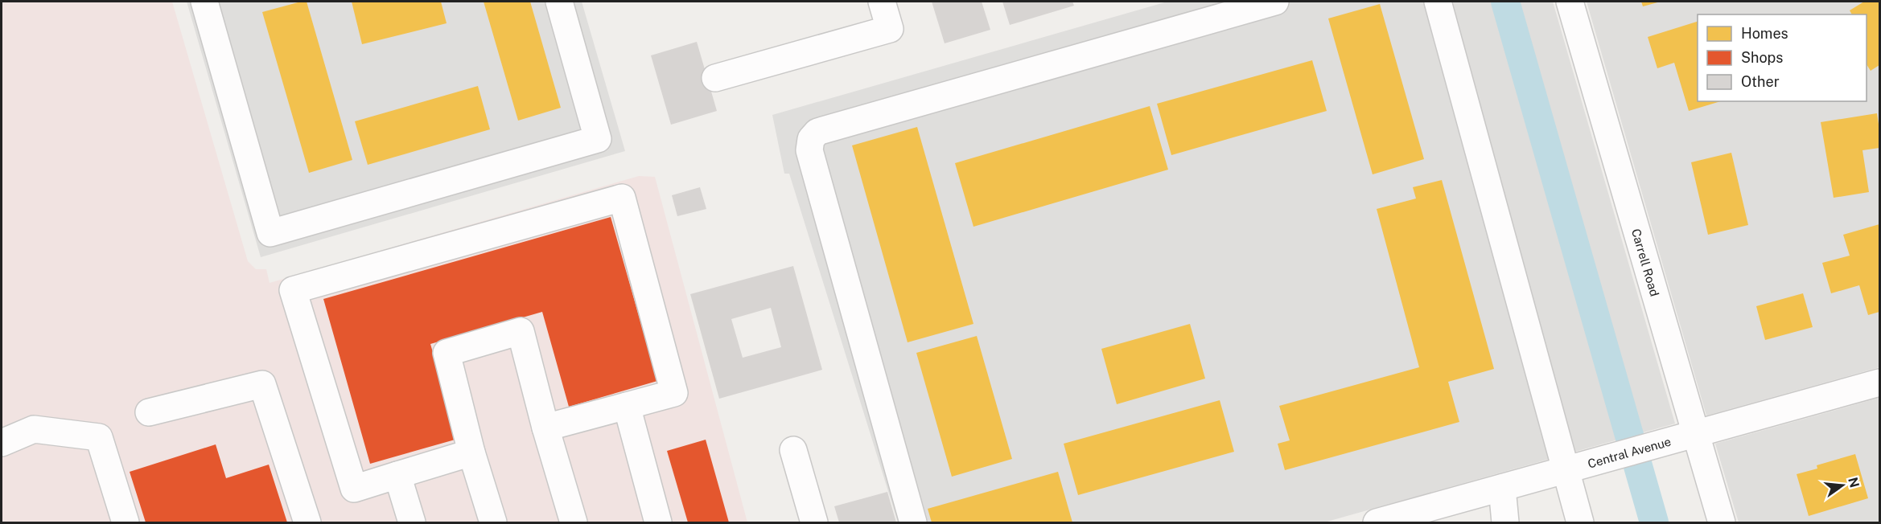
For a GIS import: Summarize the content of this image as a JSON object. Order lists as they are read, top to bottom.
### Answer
{
  "streets": {
    "street": ["Carrell Road", "Central Avenue"]
  },
  "crossings": [
    ["Carrell Road", "Central Avenue"]
  ],
  "legend": ["Homes", "Shops", "Other"],
  "north": "right"
}
